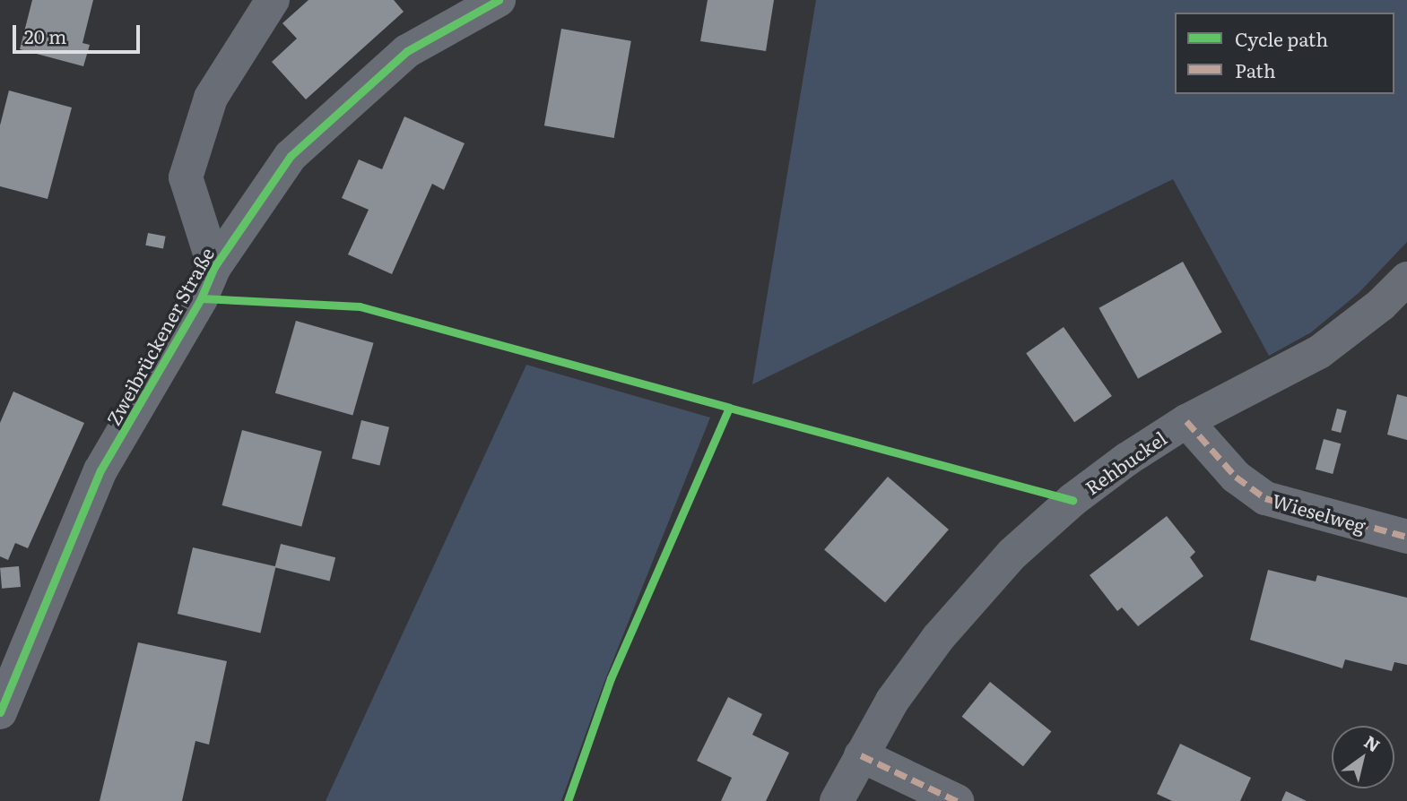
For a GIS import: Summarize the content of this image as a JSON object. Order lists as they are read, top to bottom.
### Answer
{
  "streets": {
    "street": ["Zweibrückener Straße", "Rehbuckel", "Wieselweg"]
  },
  "crossings": [
    ["Rehbuckel", "Wieselweg"]
  ],
  "legend": ["Cycle path", "Path"],
  "scale_bar": "20 m",
  "north": "top right"
}
